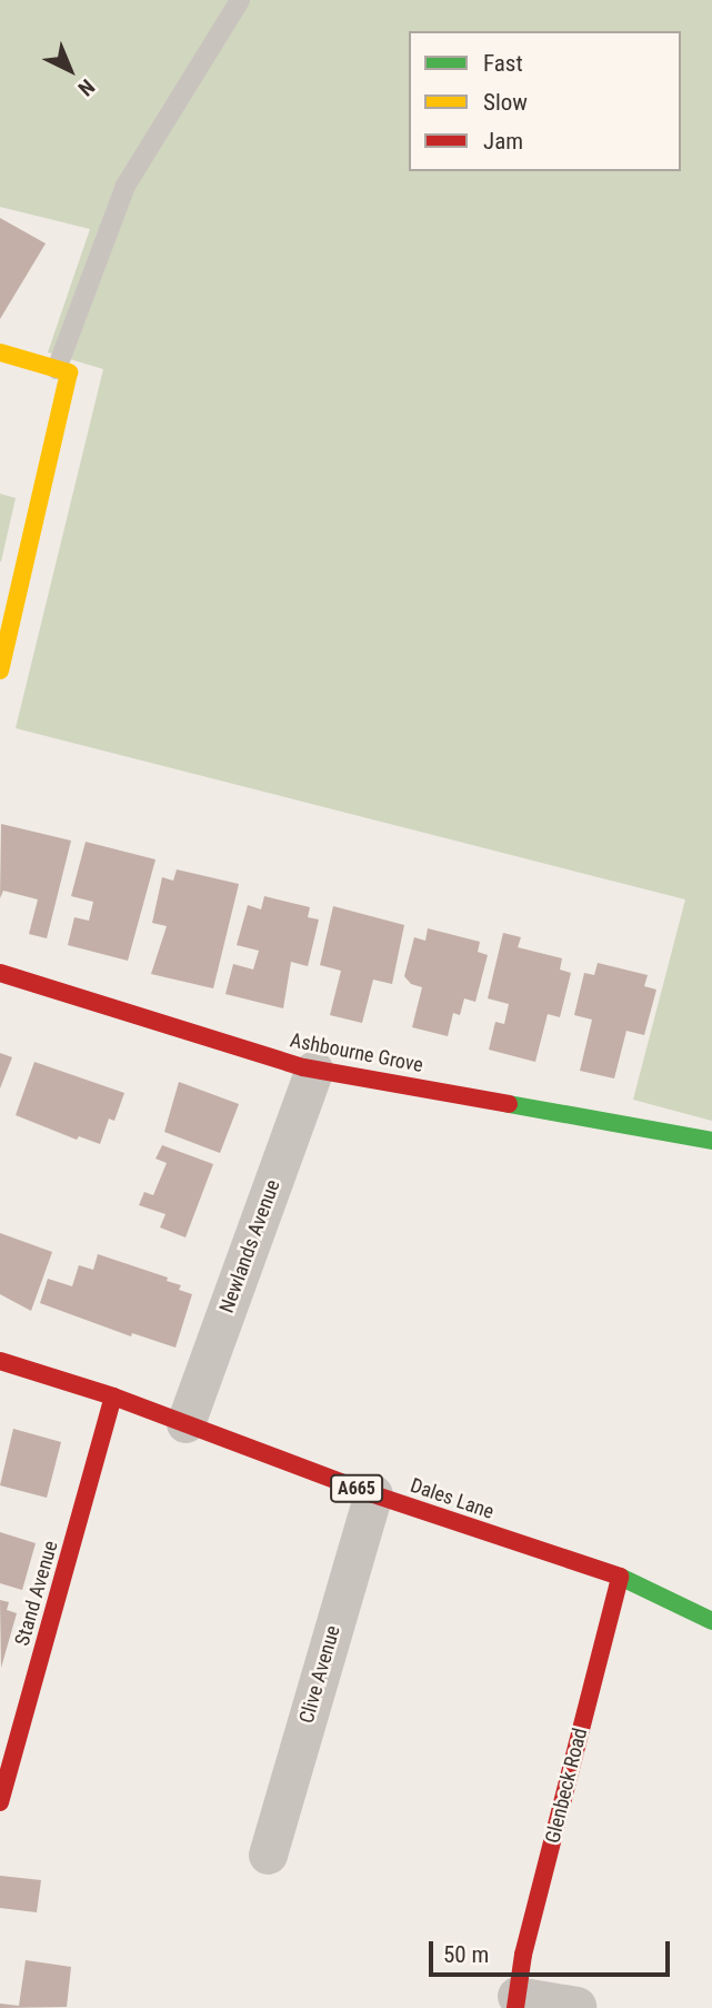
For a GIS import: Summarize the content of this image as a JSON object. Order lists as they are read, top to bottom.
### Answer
{
  "streets": {
    "street": [
      "Ashbourne Grove",
      "Newlands Avenue",
      "A665",
      "Dales Lane",
      "Stand Avenue",
      "Clive Avenue",
      "Glenbeck Road"
    ]
  },
  "crossings": [
    ["Ashbourne Grove", "Newlands Avenue"],
    ["Newlands Avenue", "Dales Lane"],
    ["Dales Lane", "Stand Avenue"],
    ["Dales Lane", "Clive Avenue"],
    ["Dales Lane", "Glenbeck Road"]
  ],
  "legend": ["Fast", "Slow", "Jam"],
  "scale_bar": "50 m",
  "north": "bottom right"
}
